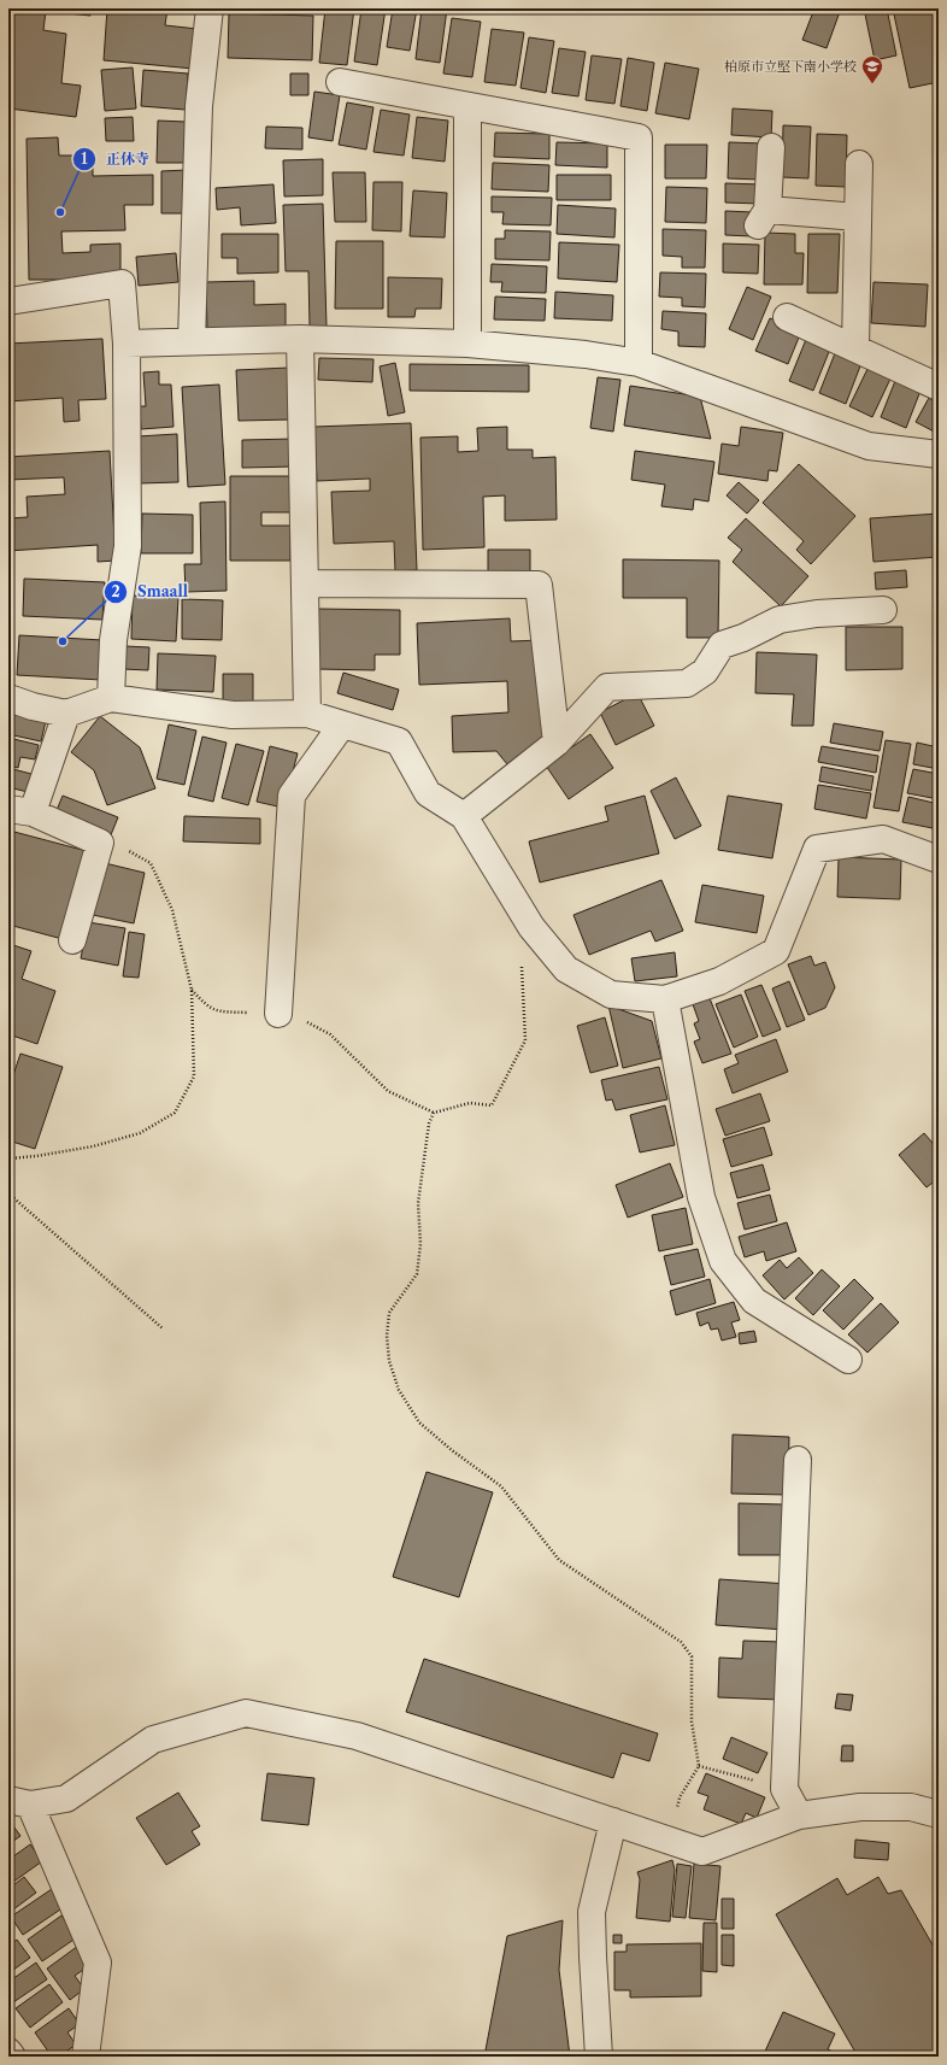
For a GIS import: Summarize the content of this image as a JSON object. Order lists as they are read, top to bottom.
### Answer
{
  "places": {
    "school or university": ["柏原市立堅下南小学校"],
    "other": ["正休寺", "Smaall"]
  }
}
